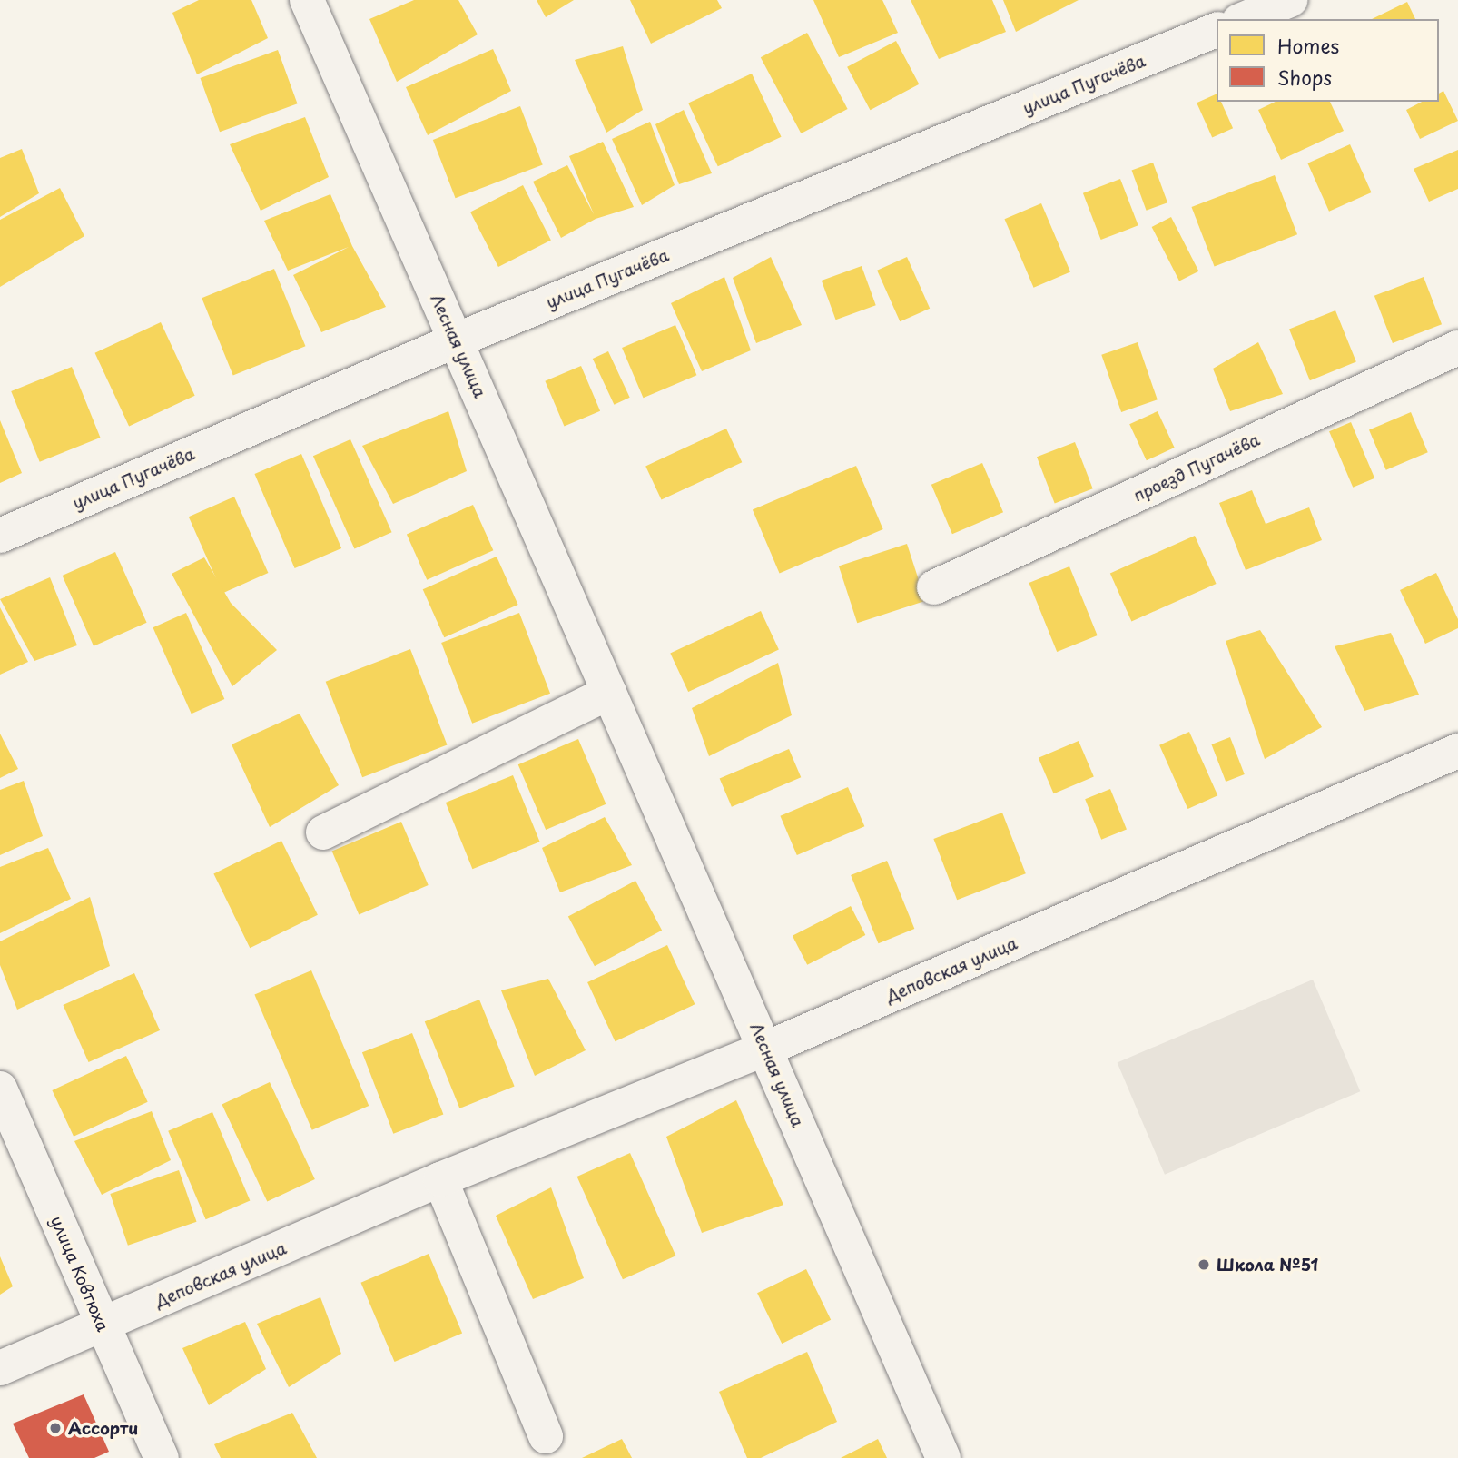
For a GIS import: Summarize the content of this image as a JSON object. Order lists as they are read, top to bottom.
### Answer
{
  "streets": {
    "street": [
      "улица Пугачёва",
      "Лесная улица",
      "проезд Пугачёва",
      "Деповская улица",
      "улица Ковтюха"
    ]
  },
  "crossings": [
    ["улица Пугачёва", "Лесная улица"],
    ["Лесная улица", "Деповская улица"],
    ["Деповская улица", "улица Ковтюха"]
  ],
  "places": ["Школа №51", "Ассорти"],
  "legend": ["Homes", "Shops"]
}
